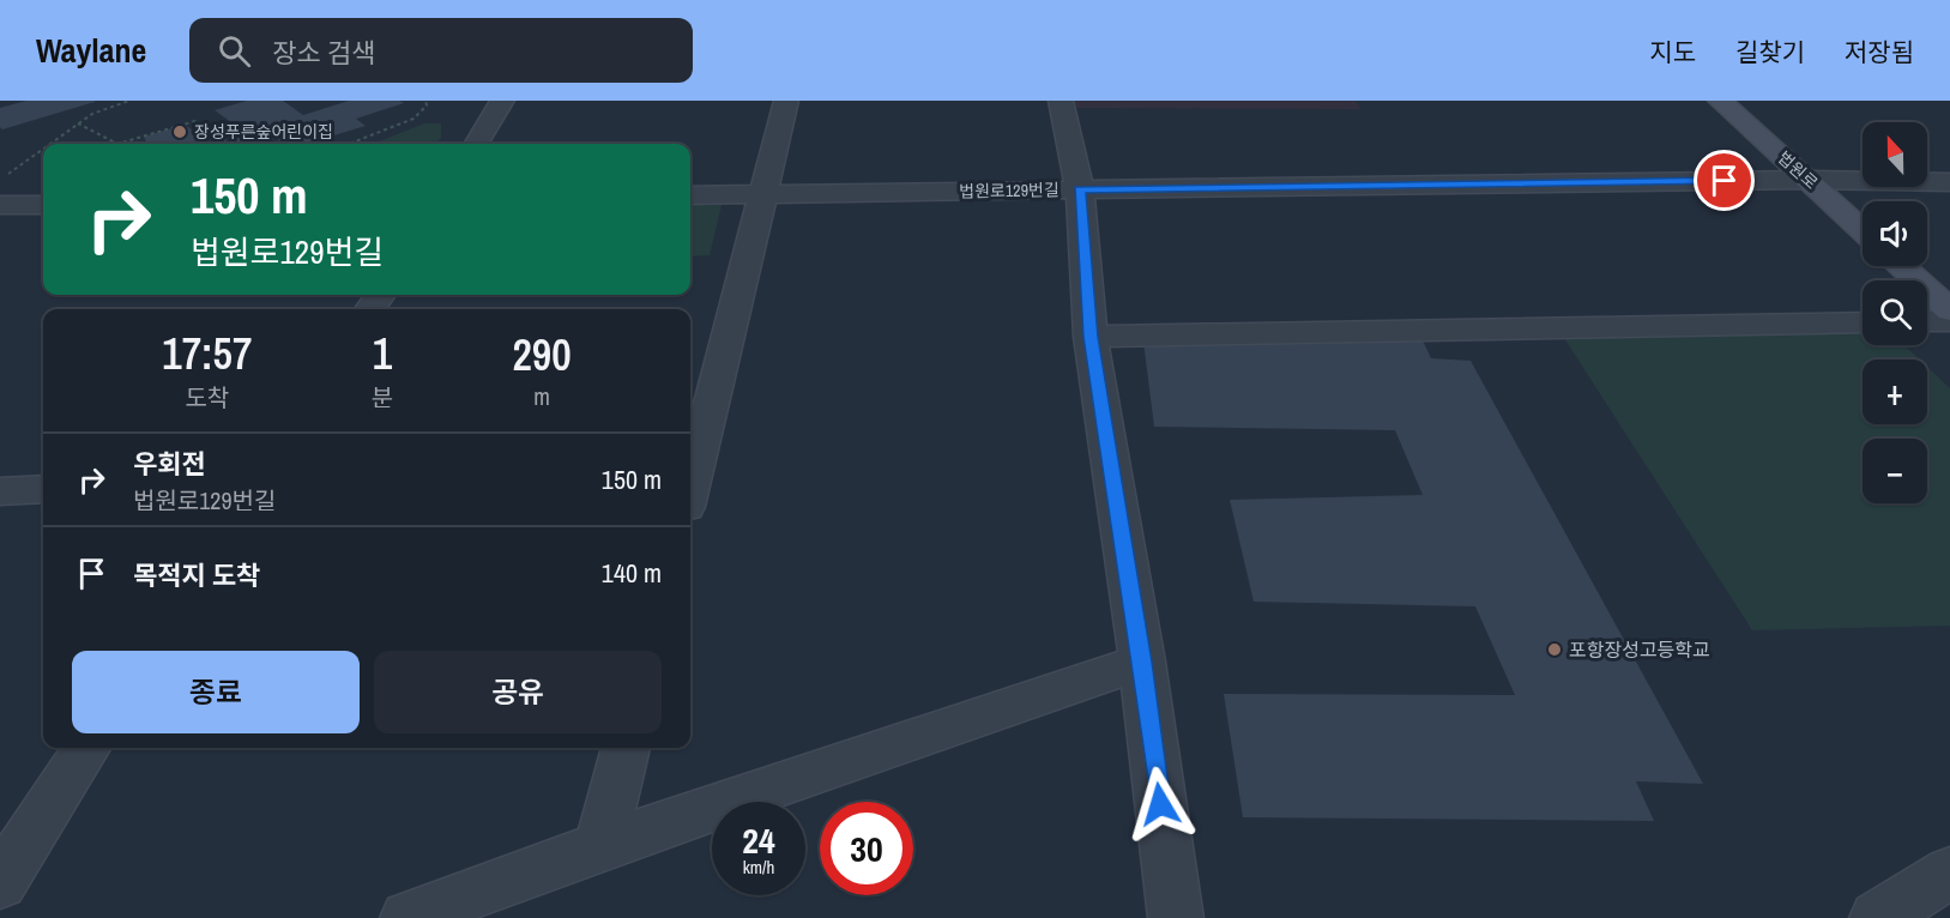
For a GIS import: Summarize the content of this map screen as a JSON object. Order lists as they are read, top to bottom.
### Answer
{
  "streets": {
    "main road": ["법원로"],
    "street": ["법원로129번길"]
  },
  "crossings": [
    ["법원로", "법원로129번길"]
  ],
  "places": ["장성푸른숲어린이집", "포항장성고등학교"],
  "north": "top",
  "page": {
    "header": "Waylane",
    "search": "장소 검색",
    "nav": ["지도", "길찾기", "저장됨"],
    "map_buttons": ["+", "−"],
    "turn": ["150 m", "법원로129번길"],
    "eta": [
      "17:57",
      "도착",
      "1",
      "분",
      "290",
      "m"
    ],
    "list": [
      {
        "name": "우회전",
        "note": "법원로129번길",
        "value": "150 m"
      },
      {
        "name": "목적지 도착",
        "value": "140 m"
      }
    ],
    "buttons": ["종료", "공유"],
    "speed": "24 km/h",
    "limit": "30"
  }
}
